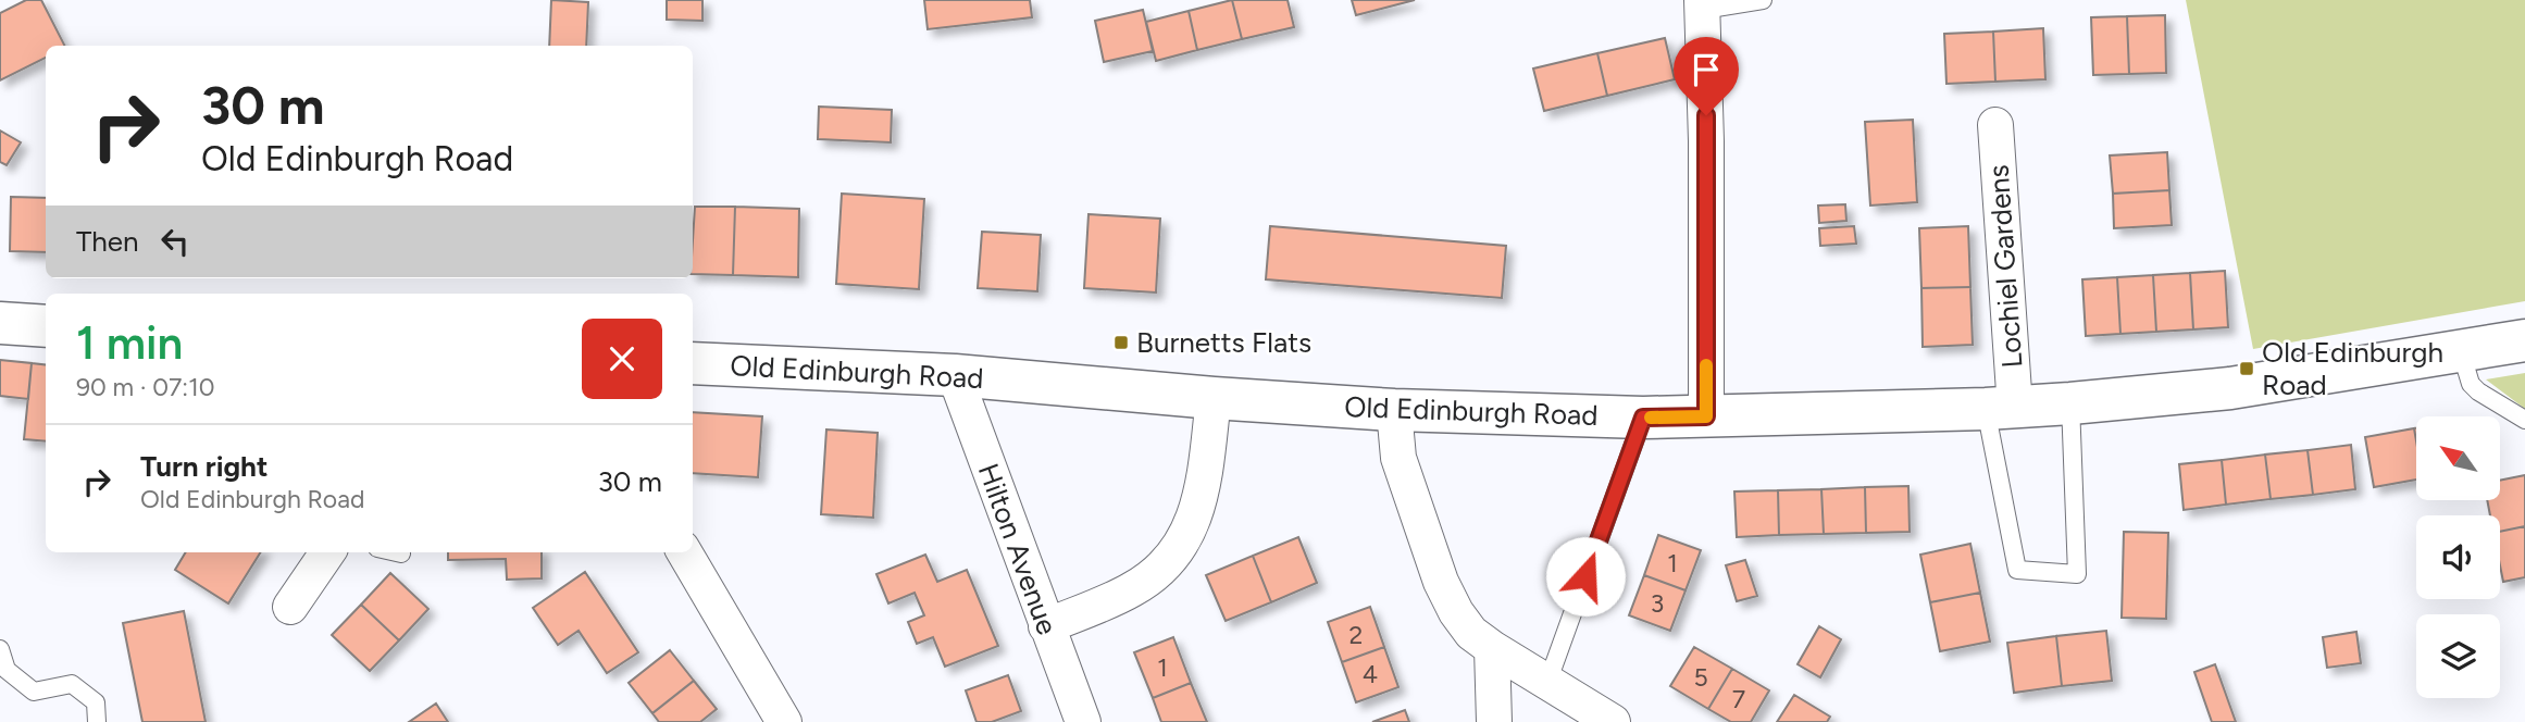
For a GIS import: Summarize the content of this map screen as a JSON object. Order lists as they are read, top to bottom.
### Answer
{
  "streets": {
    "street": ["Lochiel Gardens", "Old Edinburgh Road", "Hilton Avenue"]
  },
  "crossings": [
    ["Lochiel Gardens", "Old Edinburgh Road"],
    ["Old Edinburgh Road", "Hilton Avenue"]
  ],
  "places": {
    "transit": ["Burnetts Flats", "Old Edinburgh Road"]
  },
  "house_numbers": [
    "1",
    "3",
    "2",
    "1",
    "4",
    "5",
    "7"
  ],
  "north": "top left",
  "page": {
    "turn": ["30 m", "Old Edinburgh Road"],
    "then": "Then",
    "heading": ["1 min", "90 m · 07:10"],
    "list": [
      {
        "name": "Turn right",
        "note": "Old Edinburgh Road",
        "value": "30 m"
      }
    ]
  }
}
